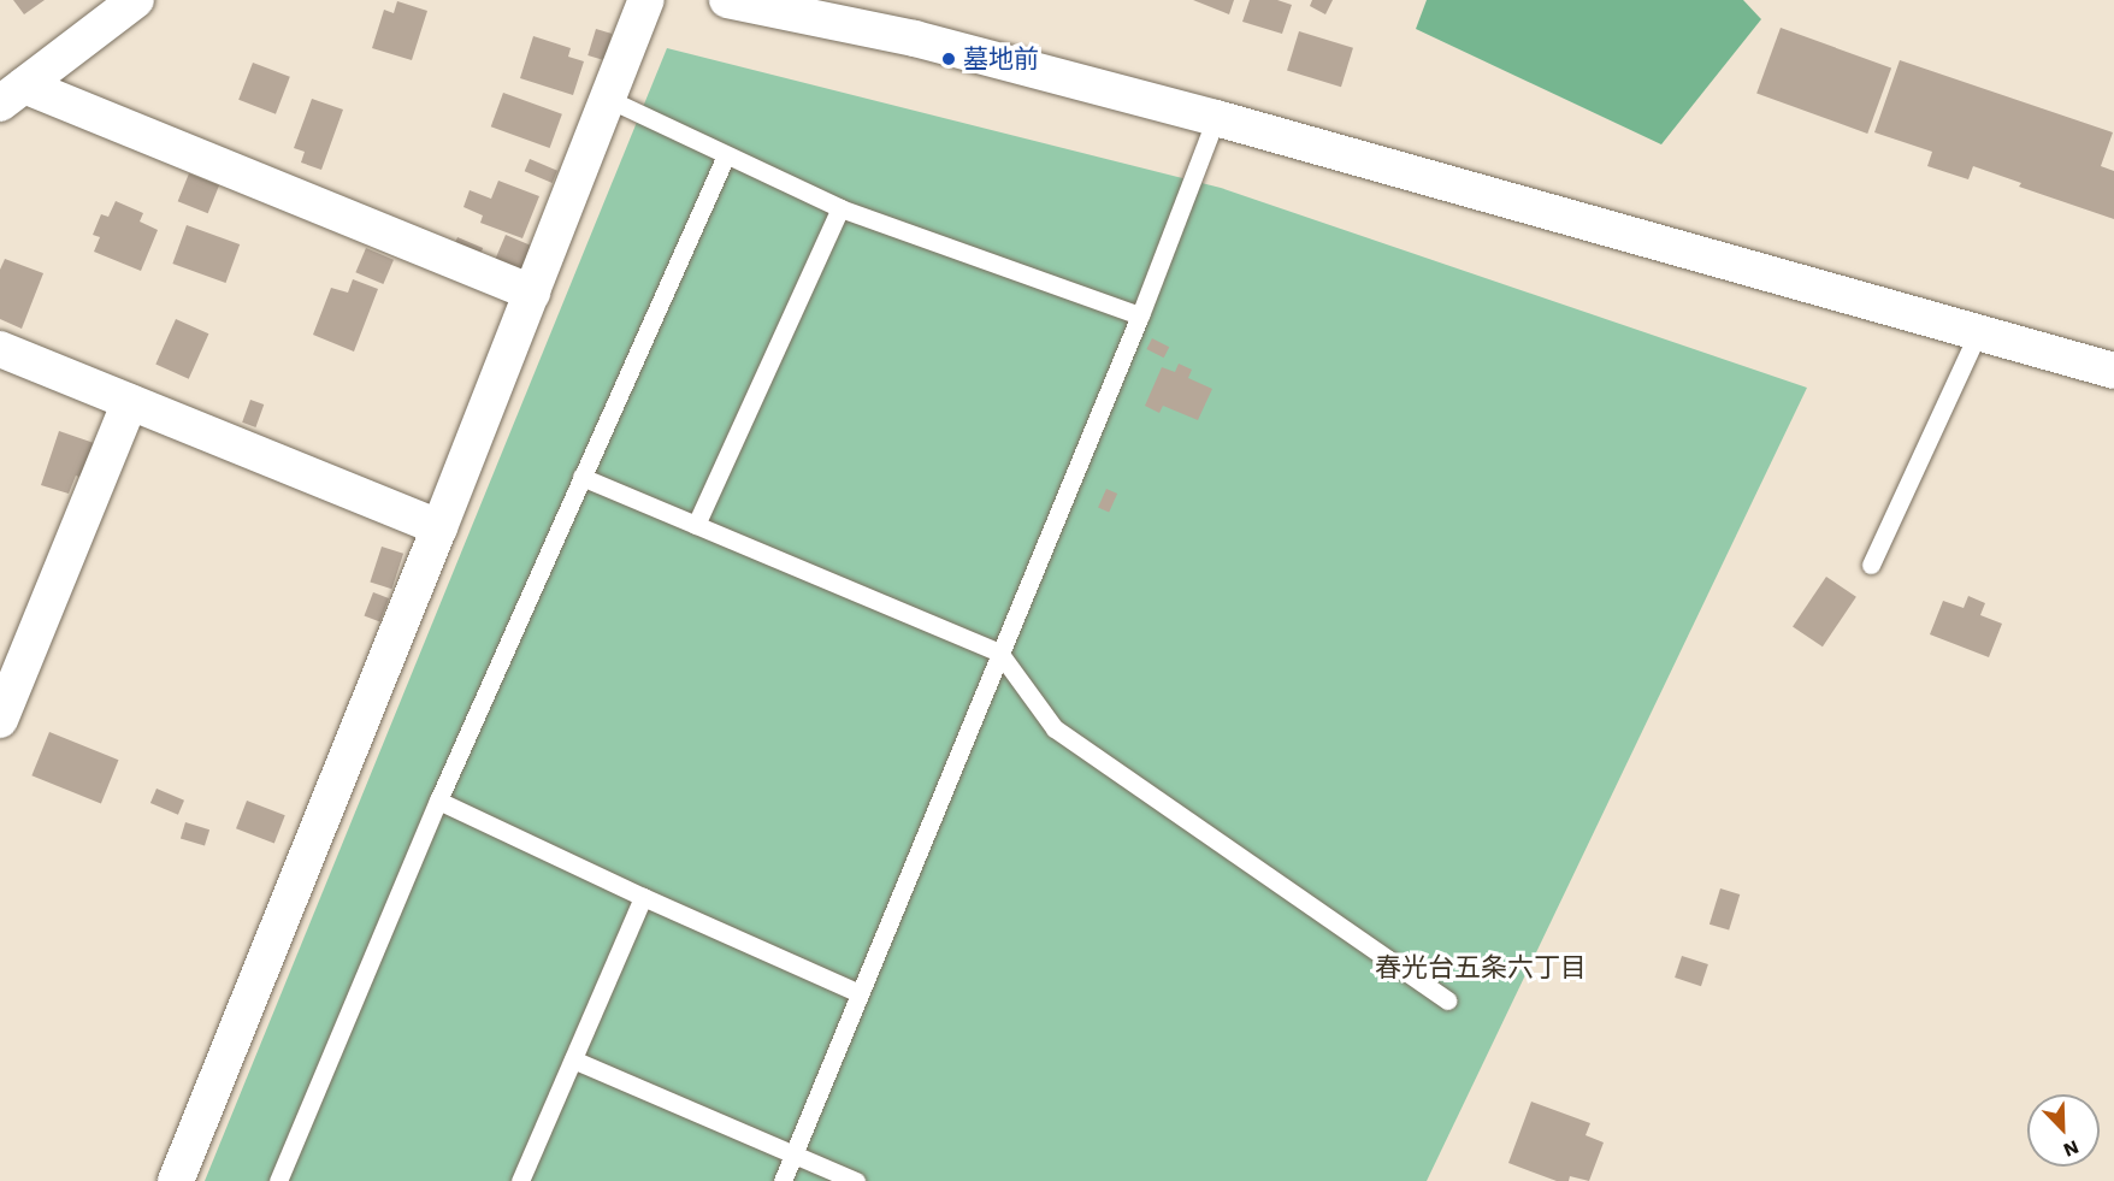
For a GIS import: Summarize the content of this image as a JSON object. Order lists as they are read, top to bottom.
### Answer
{
  "districts": ["春光台五条六丁目"],
  "places": ["墓地前"],
  "north": "bottom right"
}
